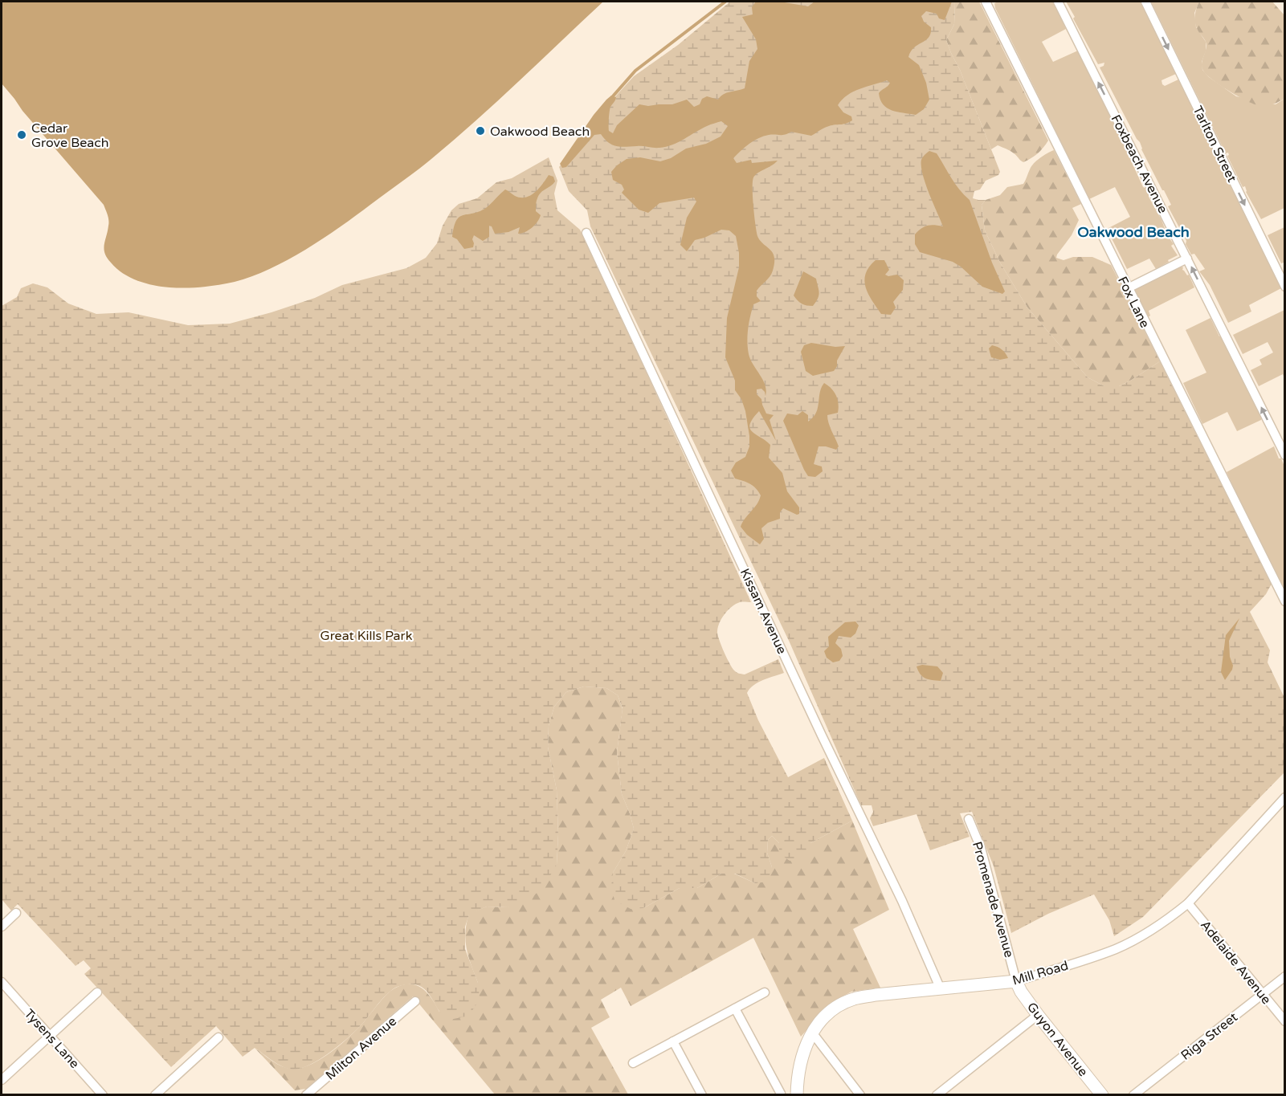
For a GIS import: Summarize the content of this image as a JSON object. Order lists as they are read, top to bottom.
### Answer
{
  "streets": {
    "street": [
      "Tarlton Street",
      "Foxbeach Avenue",
      "Fox Lane",
      "Kissam Avenue",
      "Promenade Avenue",
      "Adelaide Avenue",
      "Mill Road",
      "Riga Street",
      "Tysens Lane",
      "Guyon Avenue",
      "Milton Avenue"
    ]
  },
  "crossings": [
    ["Kissam Avenue", "Mill Road"],
    ["Promenade Avenue", "Mill Road"],
    ["Promenade Avenue", "Guyon Avenue"],
    ["Adelaide Avenue", "Mill Road"],
    ["Adelaide Avenue", "Riga Street"],
    ["Mill Road", "Guyon Avenue"]
  ],
  "one_way": ["Tarlton Street", "Foxbeach Avenue"],
  "districts": ["Oakwood Beach"],
  "parks": ["Great Kills Park"],
  "places": ["Oakwood Beach", "Cedar Grove Beach"]
}
